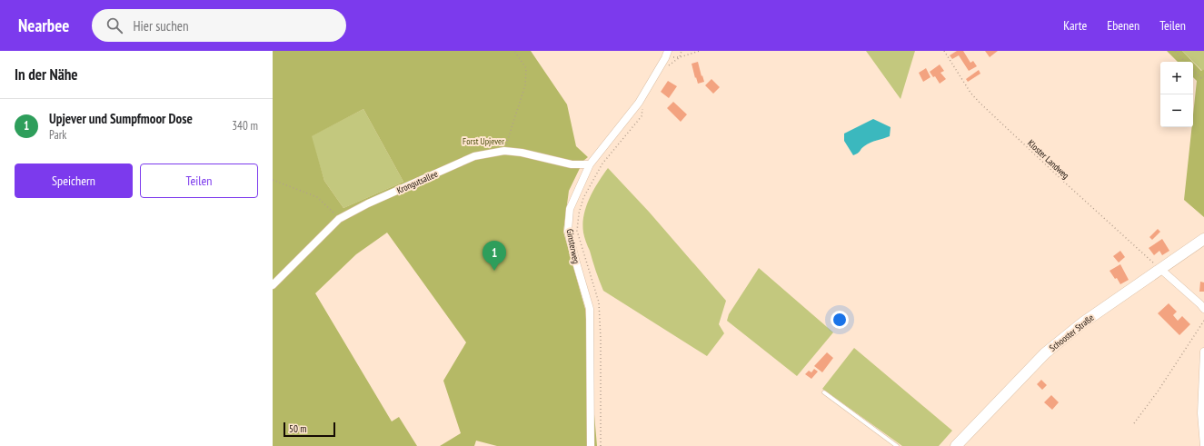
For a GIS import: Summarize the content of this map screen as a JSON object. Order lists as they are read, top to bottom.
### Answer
{
  "streets": {
    "street": ["Krongutsallee", "Ginsterweg", "Schooster Straße"],
    "path": ["Kloster Landweg"]
  },
  "crossings": [
    ["Kloster Landweg", "Schooster Straße"],
    ["Krongutsallee", "Ginsterweg"]
  ],
  "parks": ["Forst Upjever"],
  "scale_bar": "50 m",
  "page": {
    "header": "Nearbee",
    "search": "Hier suchen",
    "nav": ["Karte", "Ebenen", "Teilen"],
    "heading": "In der Nähe",
    "map_buttons": ["+", "−"],
    "list": [
      {
        "mark": "1",
        "name": "Upjever und Sumpfmoor Dose",
        "note": "Park",
        "value": "340 m"
      }
    ],
    "buttons": ["Speichern", "Teilen"],
    "pins": "1",
    "scale": "50 m"
  }
}
